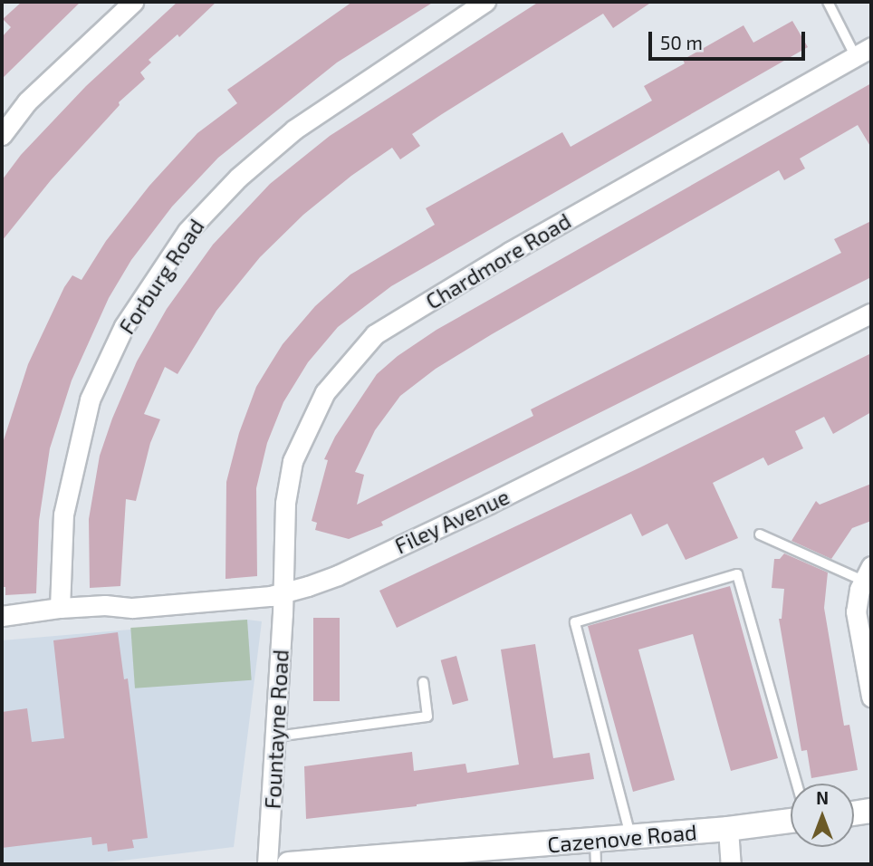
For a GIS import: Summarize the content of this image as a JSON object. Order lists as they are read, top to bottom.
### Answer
{
  "streets": {
    "street": [
      "Chardmore Road",
      "Forburg Road",
      "Filey Avenue",
      "Fountayne Road",
      "Cazenove Road"
    ]
  },
  "crossings": [
    ["Chardmore Road", "Filey Avenue"],
    ["Chardmore Road", "Fountayne Road"],
    ["Forburg Road", "Filey Avenue"],
    ["Filey Avenue", "Fountayne Road"]
  ],
  "scale_bar": "50 m",
  "north": "top"
}
